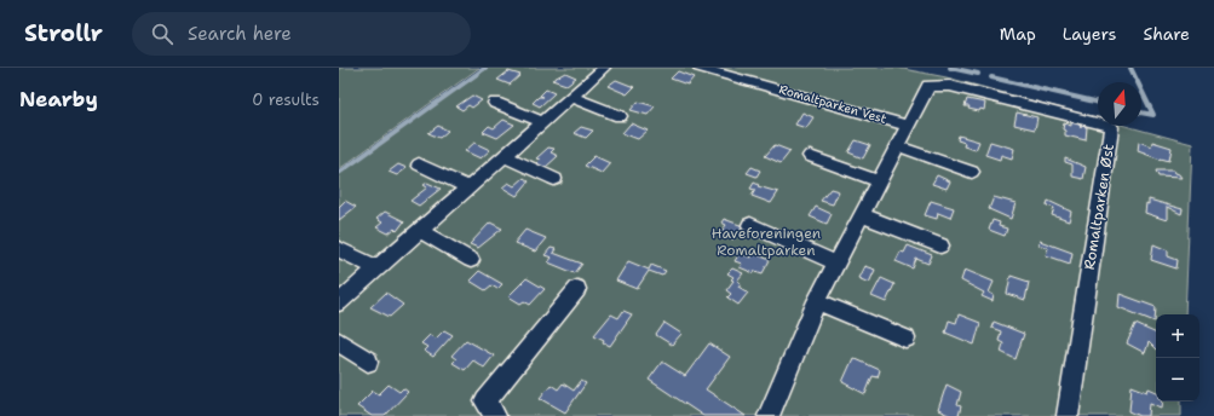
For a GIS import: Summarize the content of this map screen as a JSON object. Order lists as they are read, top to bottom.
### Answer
{
  "streets": {
    "lane": ["Romaltparken Vest", "Romaltparken Øst"]
  },
  "crossings": [
    ["Romaltparken Vest", "Romaltparken Øst"]
  ],
  "parks": ["Haveforeningen Romaltparken"],
  "north": "top",
  "page": {
    "header": "Strollr",
    "search": "Search here",
    "nav": ["Map", "Layers", "Share"],
    "heading": ["Nearby", "0 results"],
    "map_buttons": ["+", "−"]
  }
}
